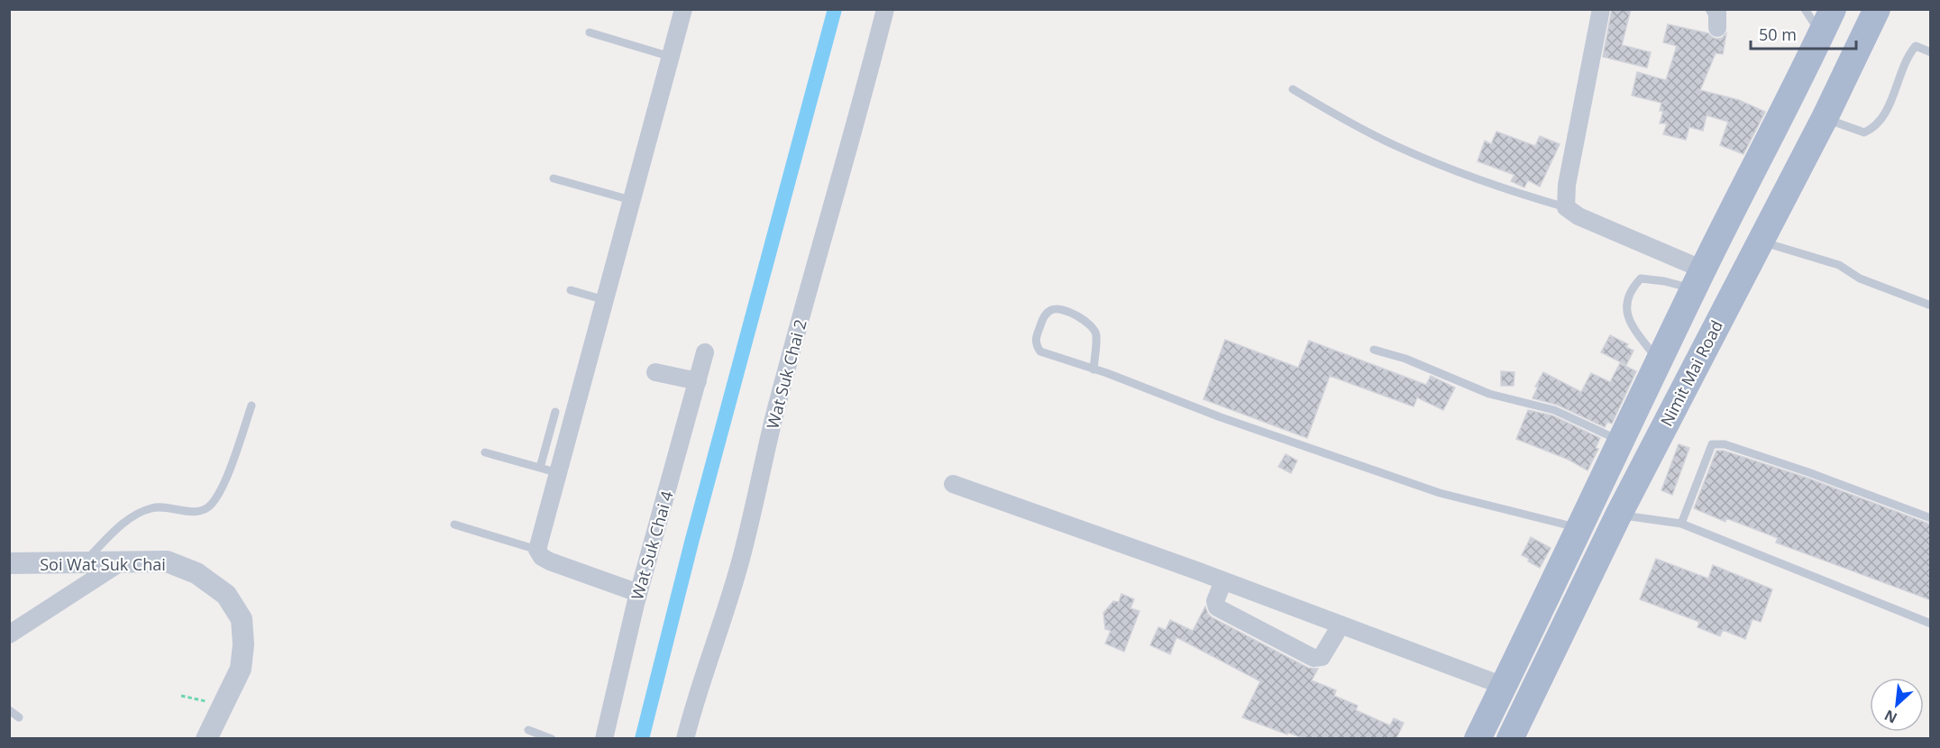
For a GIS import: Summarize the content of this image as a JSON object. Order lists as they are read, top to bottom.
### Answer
{
  "streets": {
    "main road": ["Nimit Mai Road"],
    "street": ["Wat Suk Chai 2", "Wat Suk Chai 4", "Soi Wat Suk Chai"]
  },
  "scale_bar": "50 m",
  "north": "bottom left"
}
